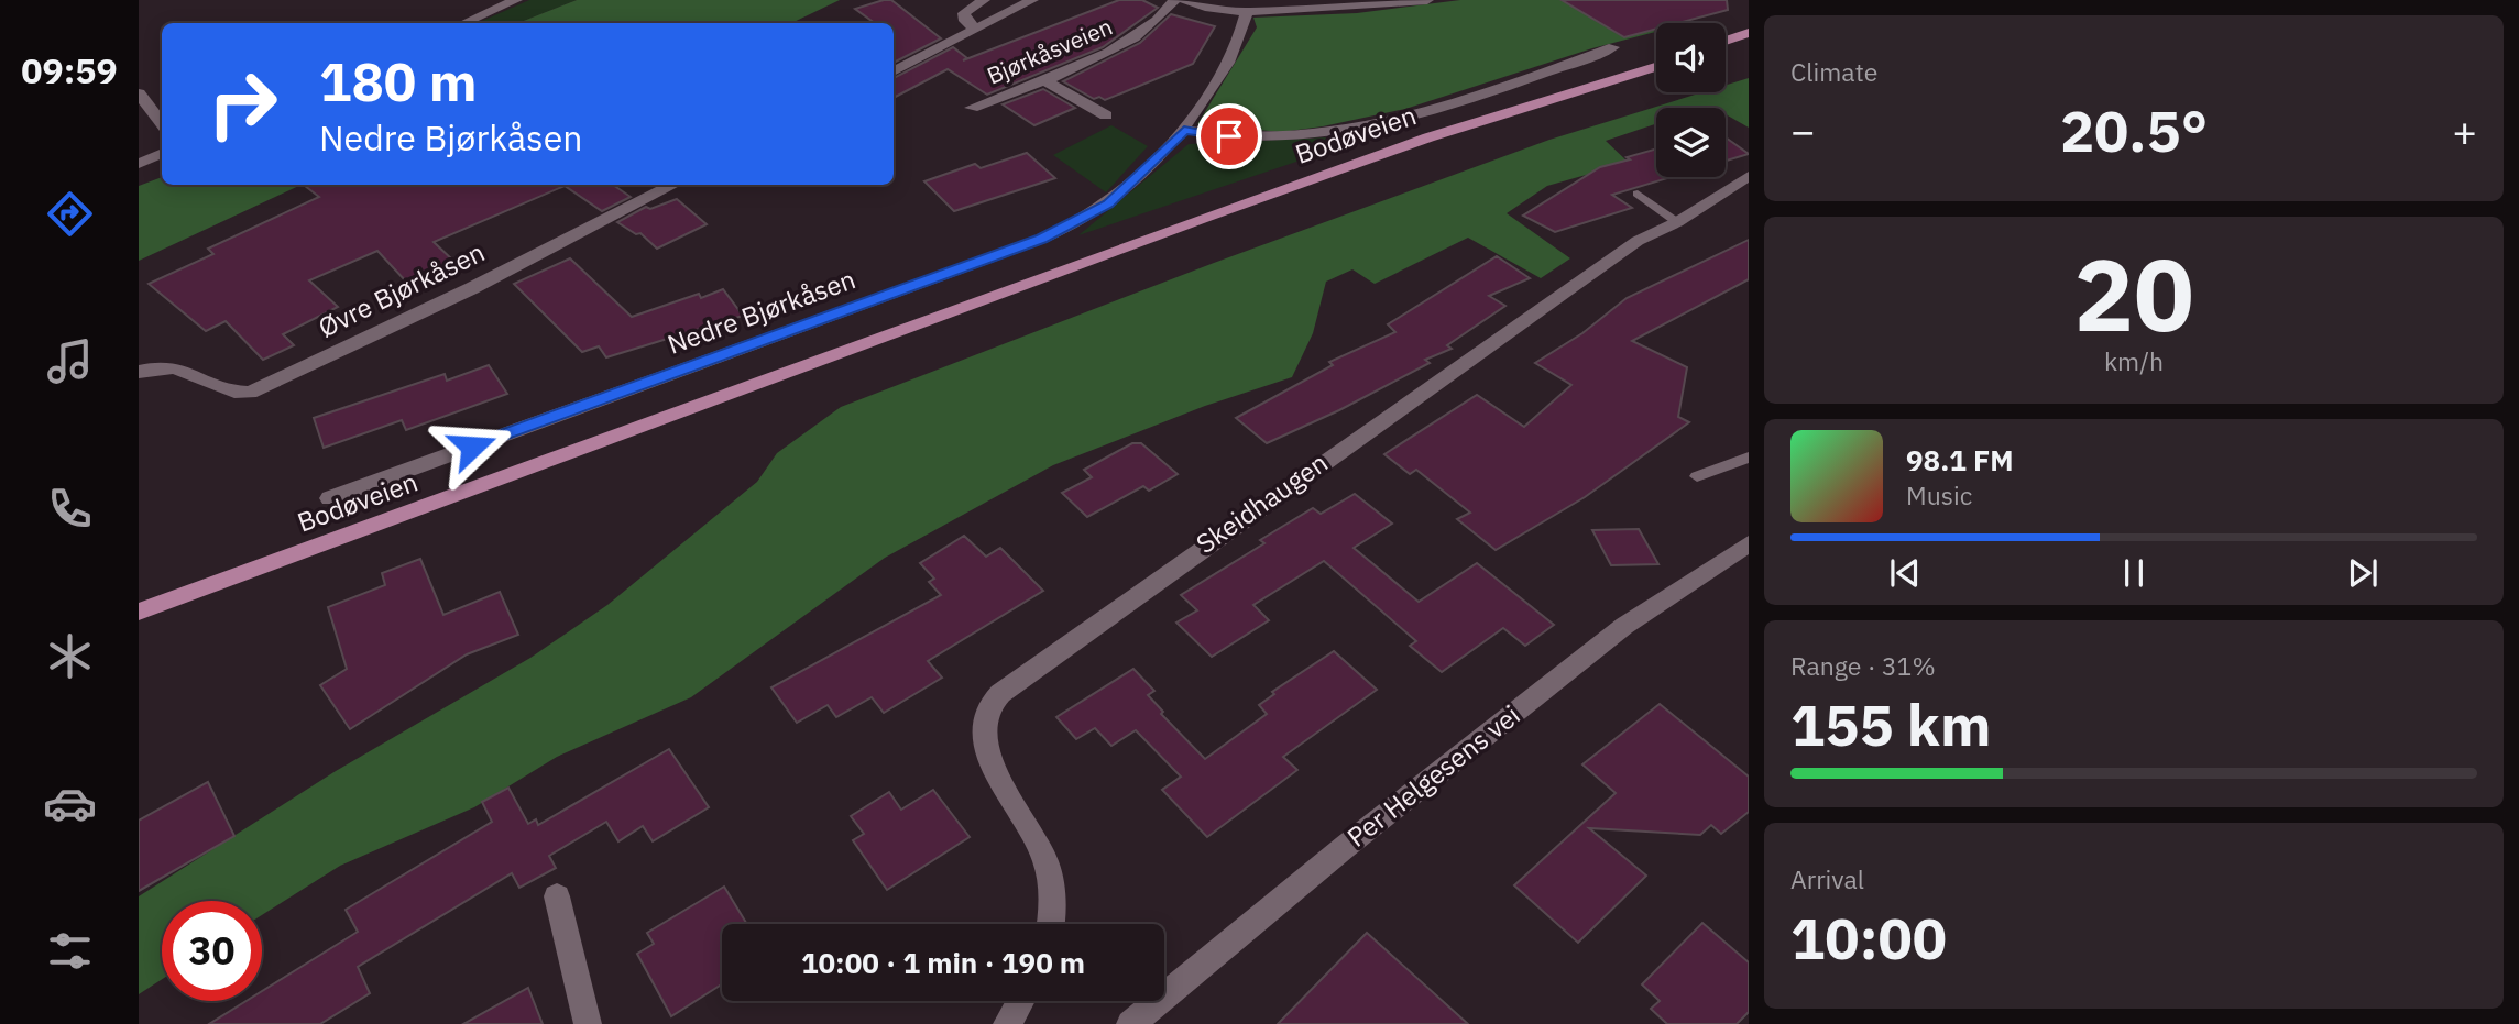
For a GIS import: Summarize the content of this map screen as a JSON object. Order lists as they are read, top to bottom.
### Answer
{
  "streets": {
    "main road": ["Bodøveien"],
    "street": [
      "Bjørkåsveien",
      "Øvre Bjørkåsen",
      "Nedre Bjørkåsen",
      "Skeidhaugen",
      "Per Helgesens vei"
    ]
  },
  "page": {
    "tabs": "09:59",
    "tile": [
      "Climate",
      ["20", "km/h"],
      ["Range · 31%", "155 km"],
      ["Arrival", "10:00"]
    ],
    "turn": ["180 m", "Nedre Bjørkåsen"],
    "heat": ["−", "20.5°", "+"],
    "song": ["98.1 FM", "Music"],
    "limit": "30",
    "trip": "10:00 · 1 min · 190 m"
  }
}
